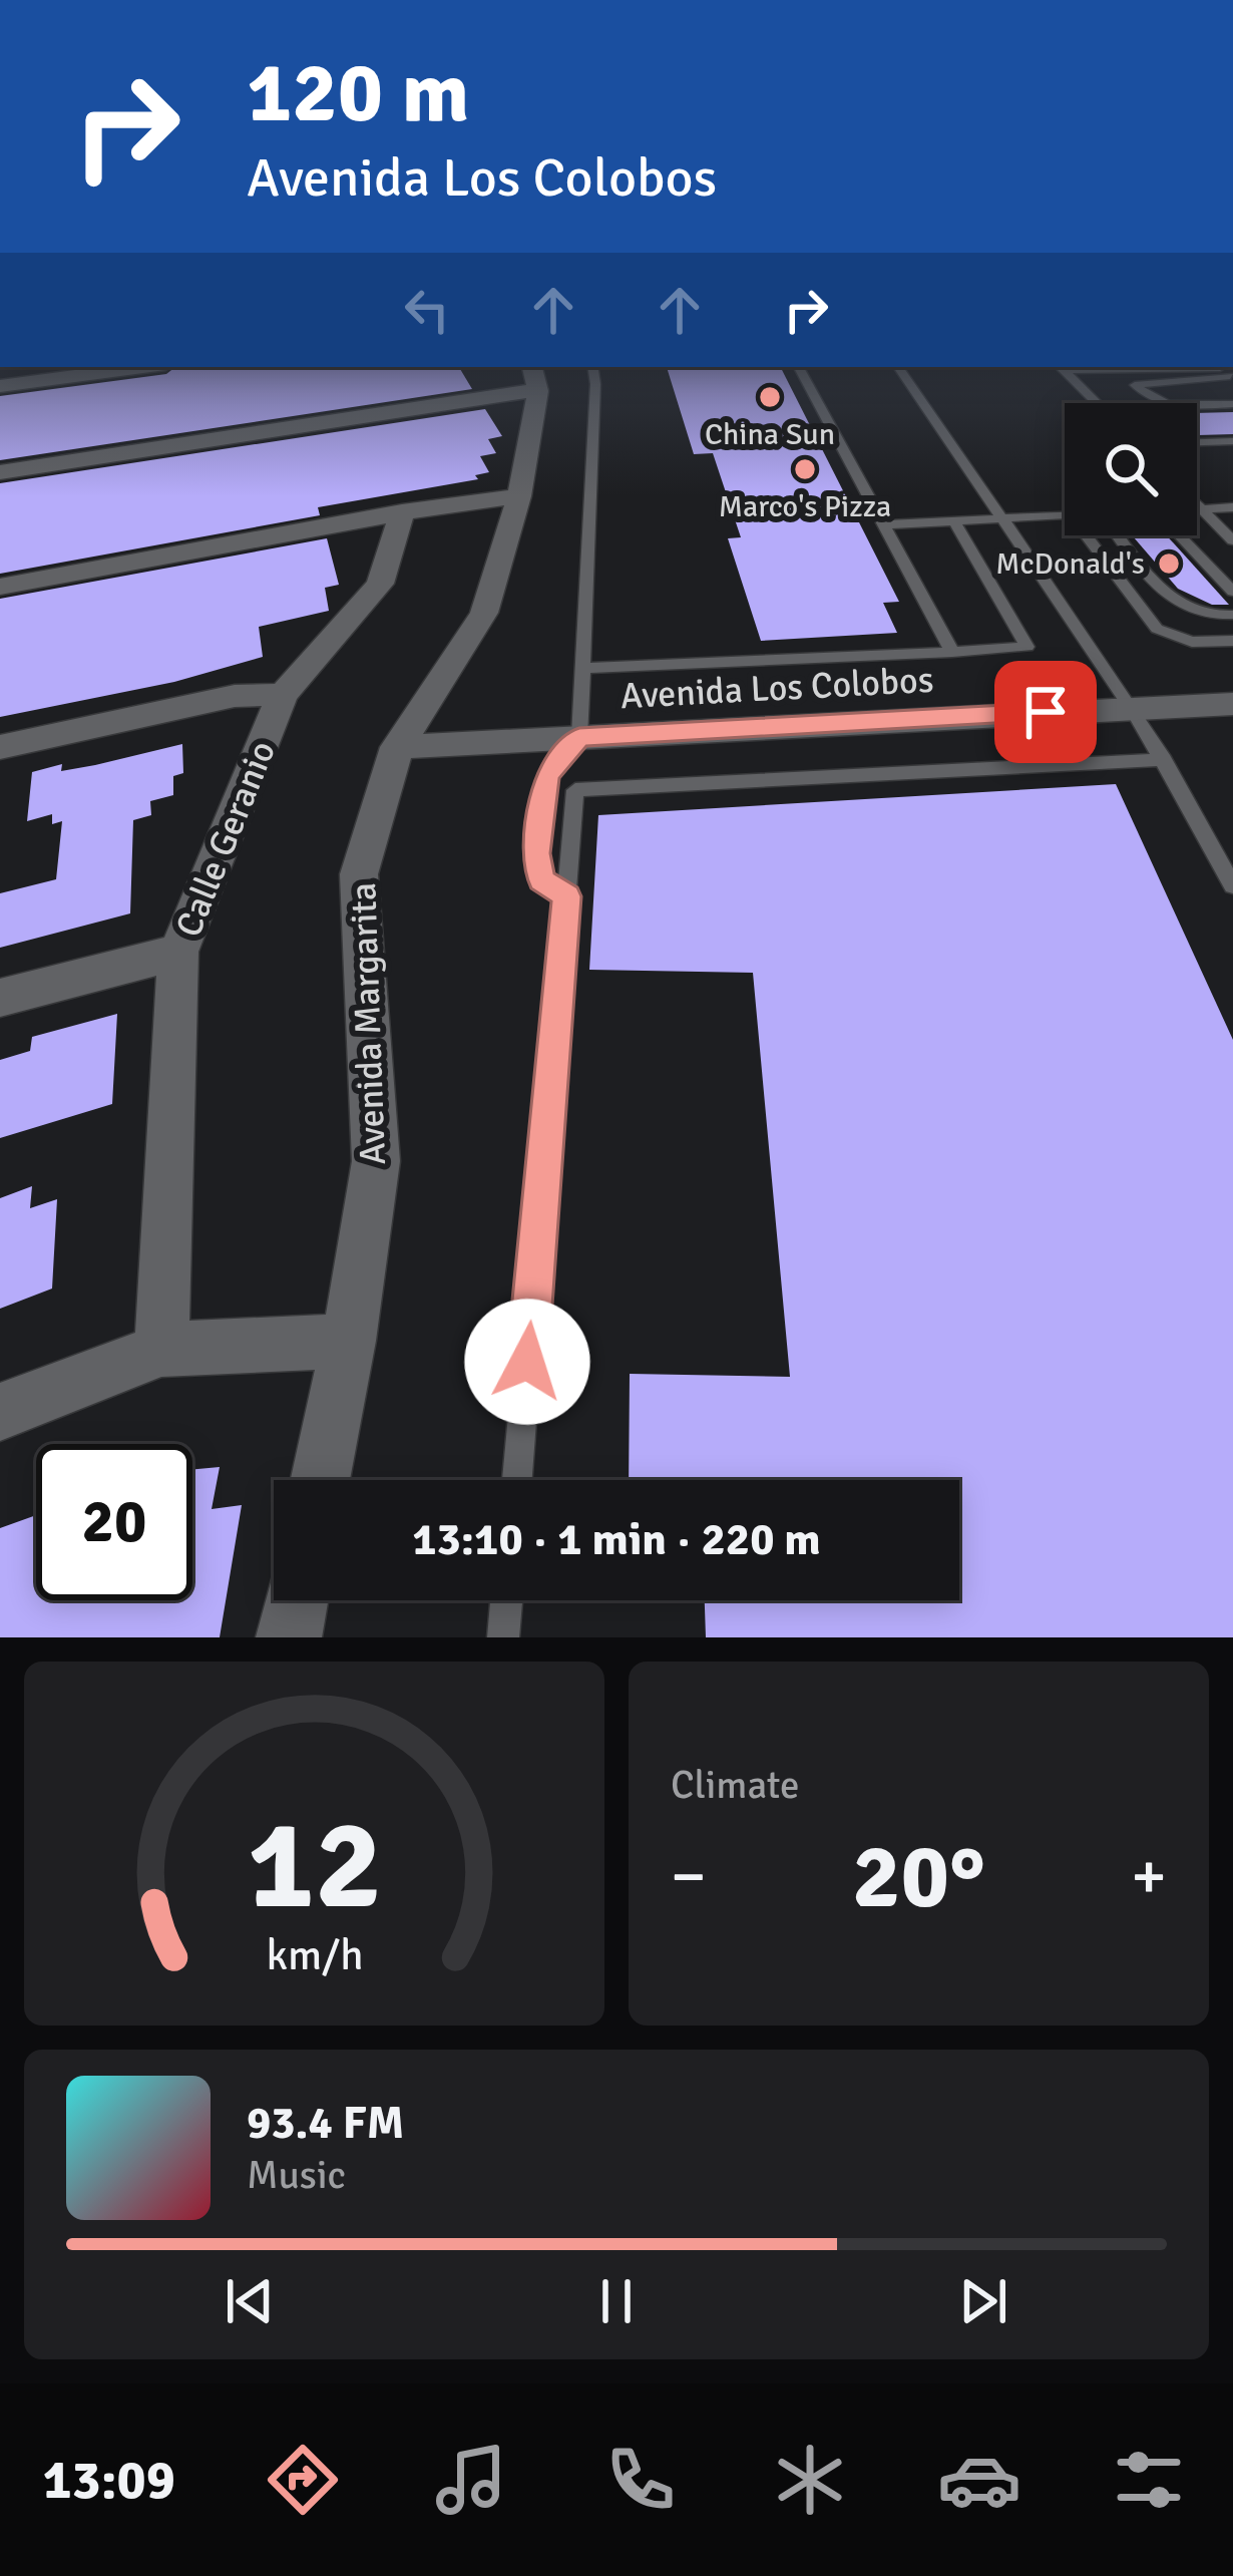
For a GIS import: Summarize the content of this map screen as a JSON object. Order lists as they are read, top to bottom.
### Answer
{
  "streets": {
    "street": ["Avenida Los Colobos", "Calle Geranio", "Avenida Margarita"]
  },
  "crossings": [
    ["Avenida Los Colobos", "Avenida Margarita"]
  ],
  "places": ["China Sun", "Marco's Pizza", "McDonald's"],
  "page": {
    "turn": ["120 m", "Avenida Los Colobos"],
    "limit": "20",
    "trip": "13:10 · 1 min · 220 m",
    "tile": "Climate",
    "heat": ["−", "20°", "+"],
    "song": ["93.4 FM", "Music"],
    "tabs": "13:09",
    "gauge": ["12", "km/h"]
  }
}
